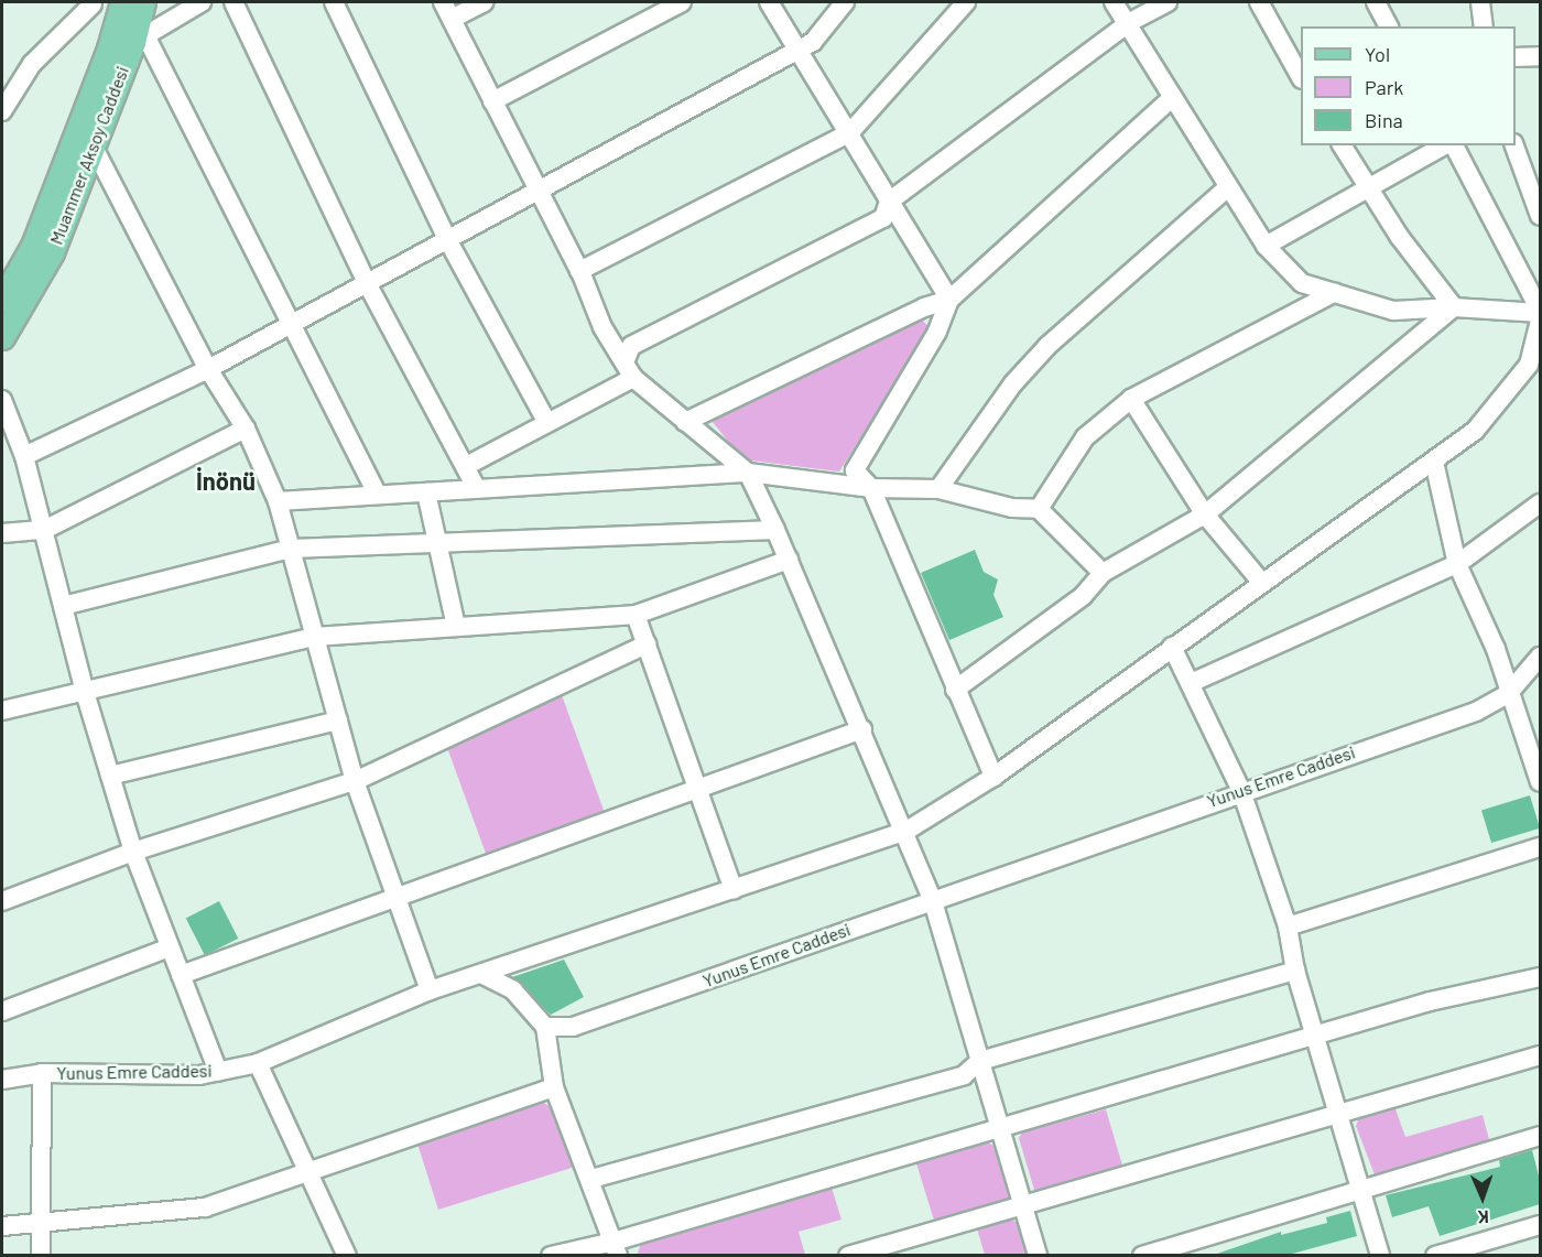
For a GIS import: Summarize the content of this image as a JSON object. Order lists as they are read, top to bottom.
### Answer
{
  "streets": {
    "main road": ["Muammer Aksoy Caddesi"],
    "street": ["Yunus Emre Caddesi"]
  },
  "districts": ["İnönü"],
  "legend": ["Yol", "Park", "Bina"],
  "north": "bottom"
}
